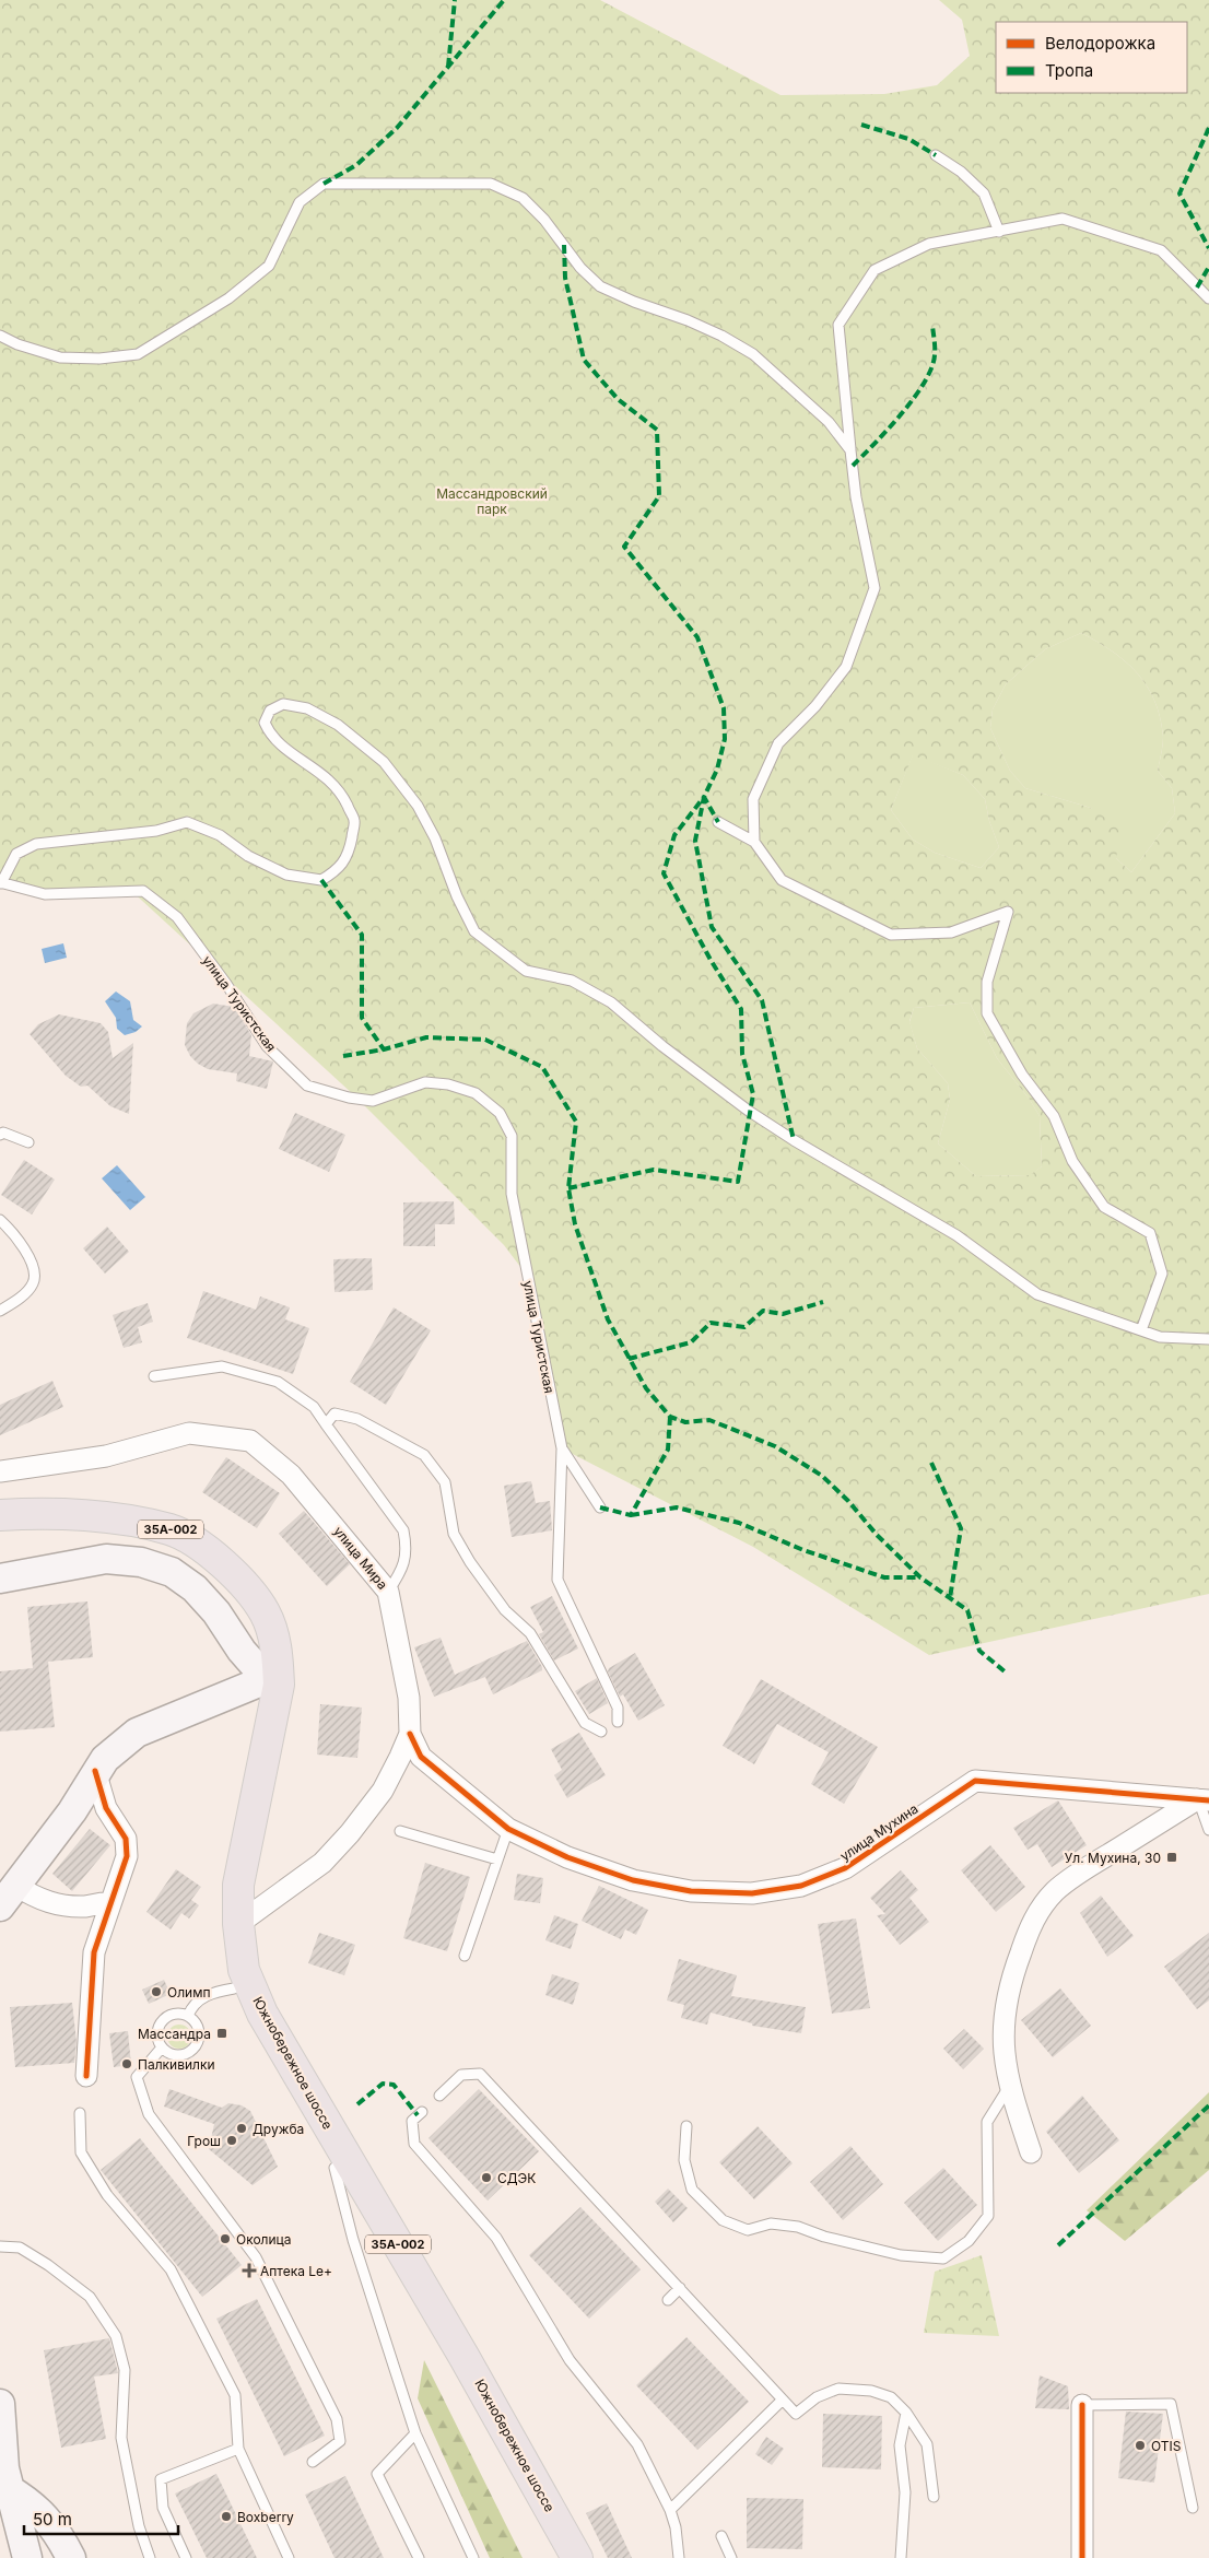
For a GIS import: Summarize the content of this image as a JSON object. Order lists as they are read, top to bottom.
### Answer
{
  "streets": {
    "highway": ["35А-002", "Южнобережное шоссе"],
    "street": ["улица Мира", "улица Мухина"],
    "lane": ["улица Туристская"]
  },
  "crossings": [
    ["улица Мира", "улица Мухина"],
    ["улица Мира", "Южнобережное шоссе"]
  ],
  "parks": ["Массандровский парк"],
  "places": {
    "transit": ["Ул. Мухина, 30", "Массандра"],
    "other": [
      "Олимп",
      "Палкивилки",
      "Дружба",
      "Грош",
      "СДЭК",
      "Околица",
      "OTIS",
      "Boxberry"
    ],
    "health": ["Аптека Le+"]
  },
  "legend": ["Велодорожка", "Тропа"],
  "scale_bar": "50 m"
}
